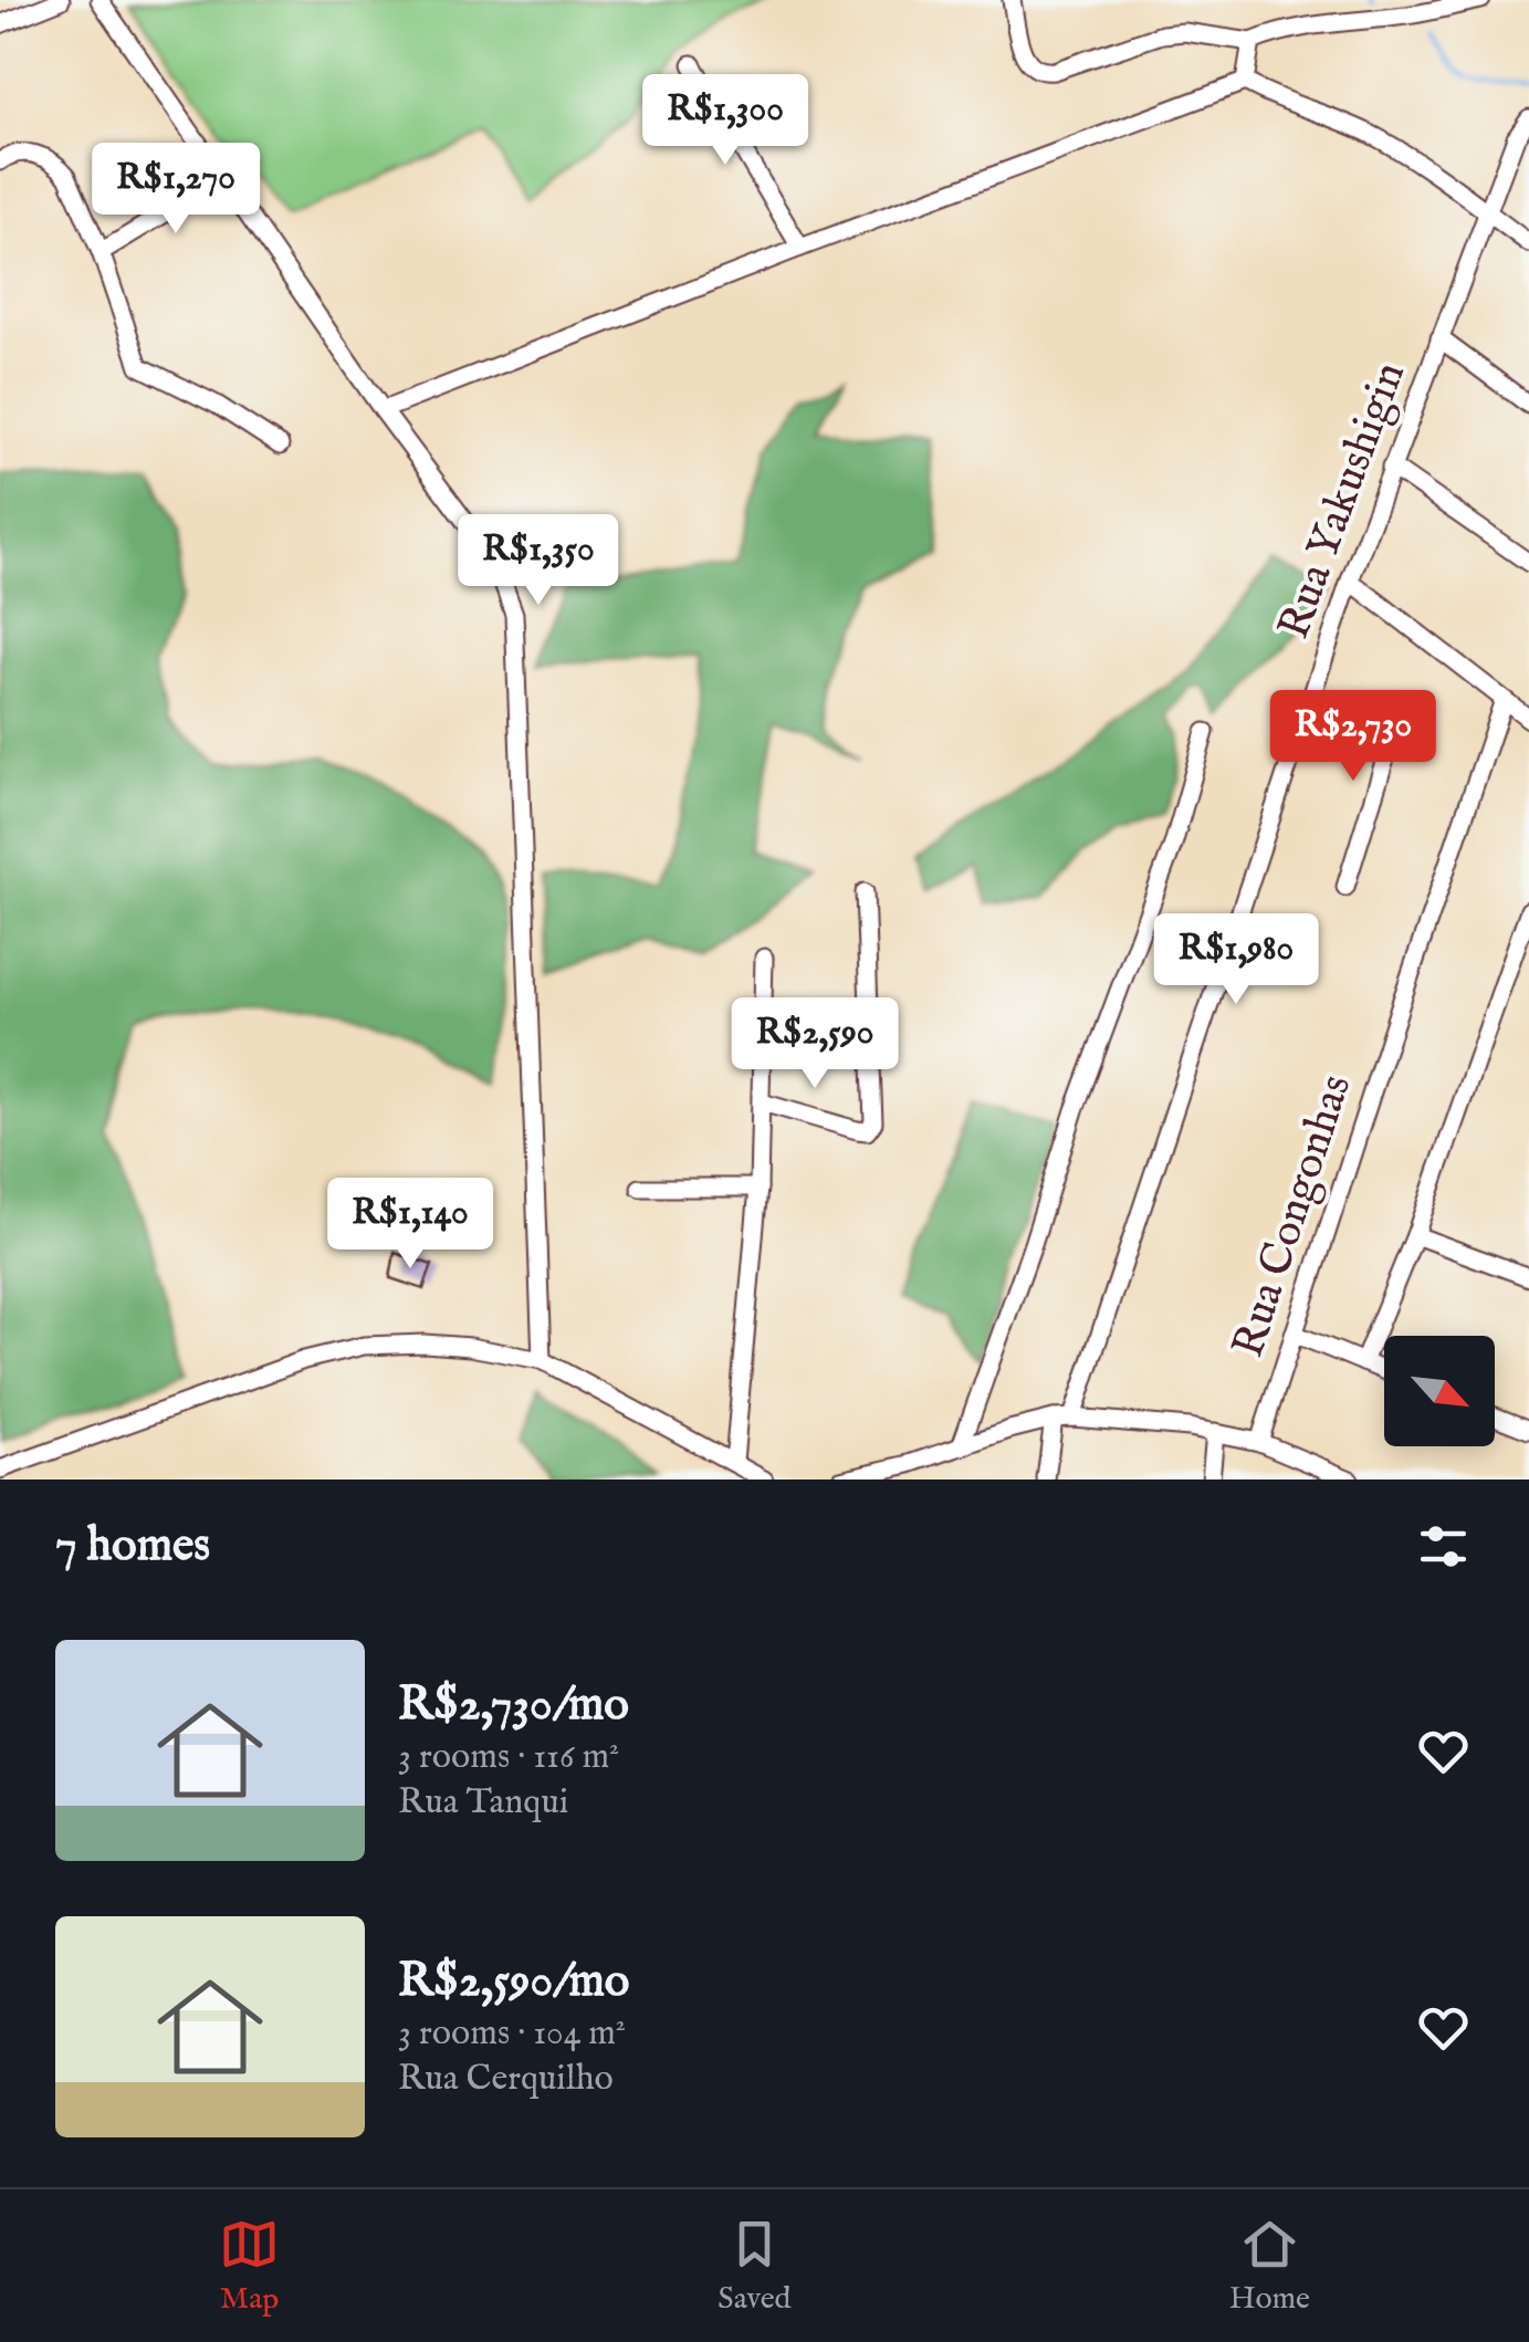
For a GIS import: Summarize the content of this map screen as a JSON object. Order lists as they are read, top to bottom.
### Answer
{
  "streets": {
    "street": ["Rua Yakushigin", "Rua Congonhas"]
  },
  "north": "bottom right",
  "page": {
    "price": [
      "R$1,300",
      "R$1,270",
      "R$1,350",
      "R$2,730",
      "R$1,980",
      "R$2,590",
      "R$1,140"
    ],
    "heading": "7 homes",
    "list": [
      {
        "name": "R$2,730/mo",
        "note": "3 rooms · 116 m² · Rua Tanqui"
      },
      {
        "name": "R$2,590/mo",
        "note": "3 rooms · 104 m² · Rua Cerquilho"
      }
    ],
    "tabs": ["Map", "Saved", "Home"]
  }
}
